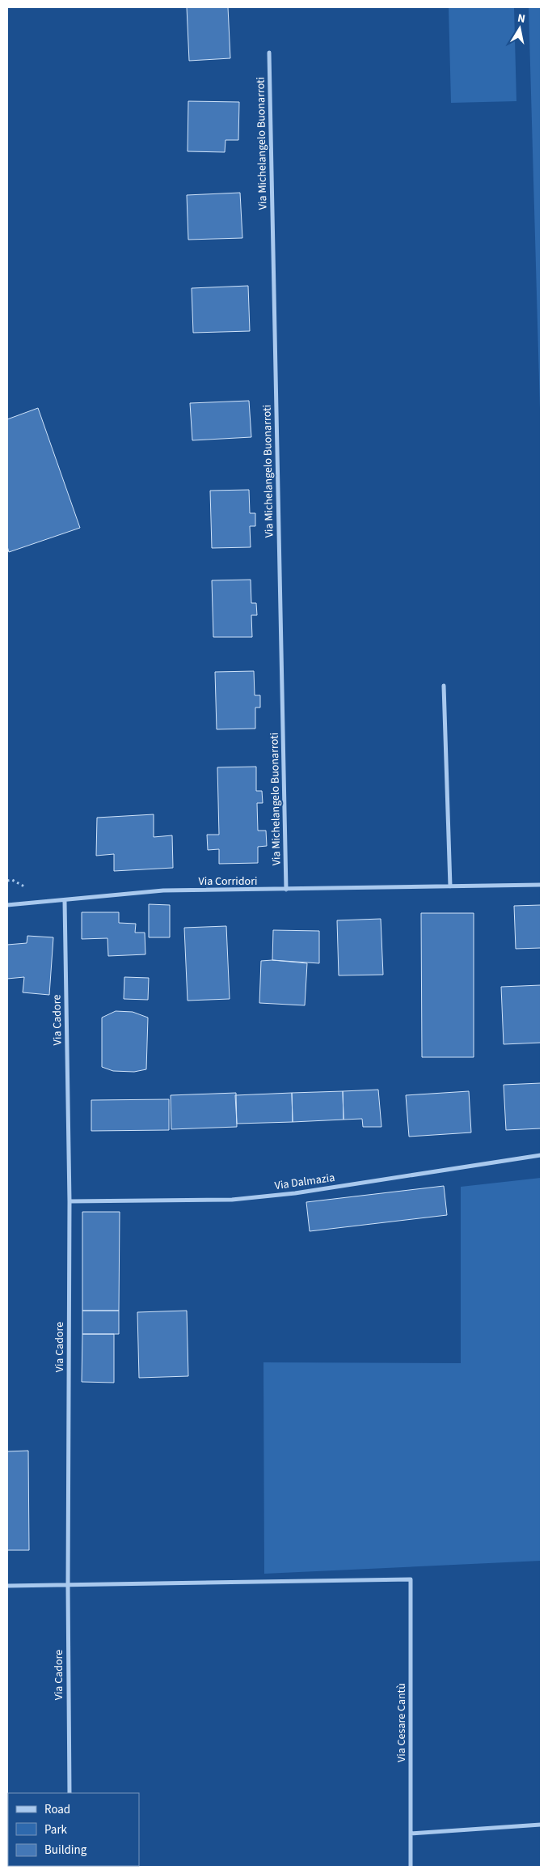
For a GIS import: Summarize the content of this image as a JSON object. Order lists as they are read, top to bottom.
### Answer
{
  "streets": {
    "street": [
      "Via Michelangelo Buonarroti",
      "Via Corridori",
      "Via Cadore",
      "Via Dalmazia",
      "Via Cesare Cantù"
    ]
  },
  "crossings": [
    ["Via Michelangelo Buonarroti", "Via Corridori"],
    ["Via Corridori", "Via Cadore"],
    ["Via Cadore", "Via Dalmazia"],
    ["Via Cadore", "Via Cesare Cantù"]
  ],
  "legend": ["Road", "Park", "Building"],
  "north": "top"
}
